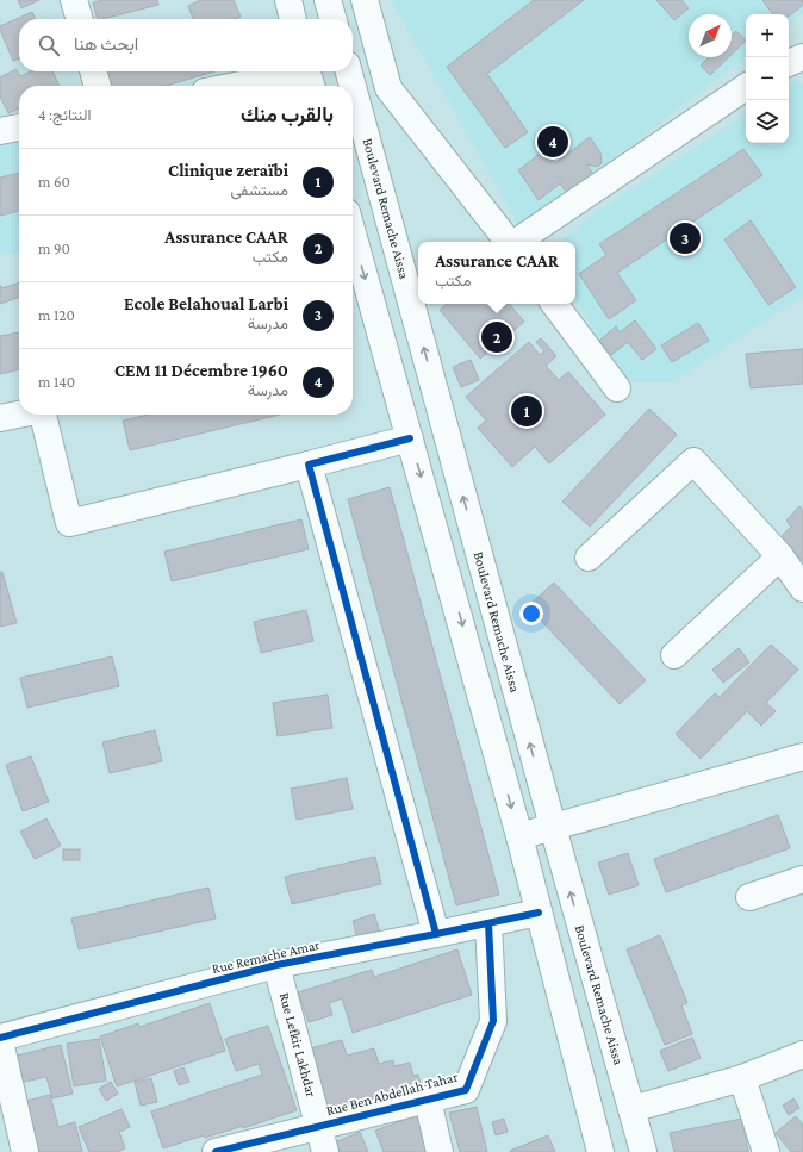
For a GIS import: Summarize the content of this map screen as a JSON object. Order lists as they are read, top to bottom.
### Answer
{
  "streets": {
    "street": [
      "Boulevard Remache Aissa",
      "Rue Remache Amar",
      "Rue Lefkir Lakhdar",
      "Rue Ben Abdellah Tahar"
    ]
  },
  "crossings": [
    ["Rue Remache Amar", "Rue Lefkir Lakhdar"],
    ["Rue Remache Amar", "Rue Ben Abdellah Tahar"],
    ["Rue Lefkir Lakhdar", "Rue Ben Abdellah Tahar"]
  ],
  "north": "top right",
  "page": {
    "map_buttons": ["+", "−"],
    "search": "ابحث هنا",
    "heading": ["بالقرب منك", "النتائج: 4"],
    "pins": [
      "4",
      "3",
      "2",
      "1"
    ],
    "list": [
      {
        "mark": "1",
        "name": "Clinique zeraïbi",
        "note": "مستشفى",
        "value": "60 m"
      },
      {
        "mark": "2",
        "name": "Assurance CAAR",
        "note": "مكتب",
        "value": "90 m"
      },
      {
        "mark": "3",
        "name": "Ecole Belahoual Larbi",
        "note": "مدرسة",
        "value": "120 m"
      },
      {
        "mark": "4",
        "name": "CEM 11 Décembre 1960",
        "note": "مدرسة",
        "value": "140 m"
      }
    ],
    "popup": ["Assurance CAAR", "مكتب"]
  }
}
